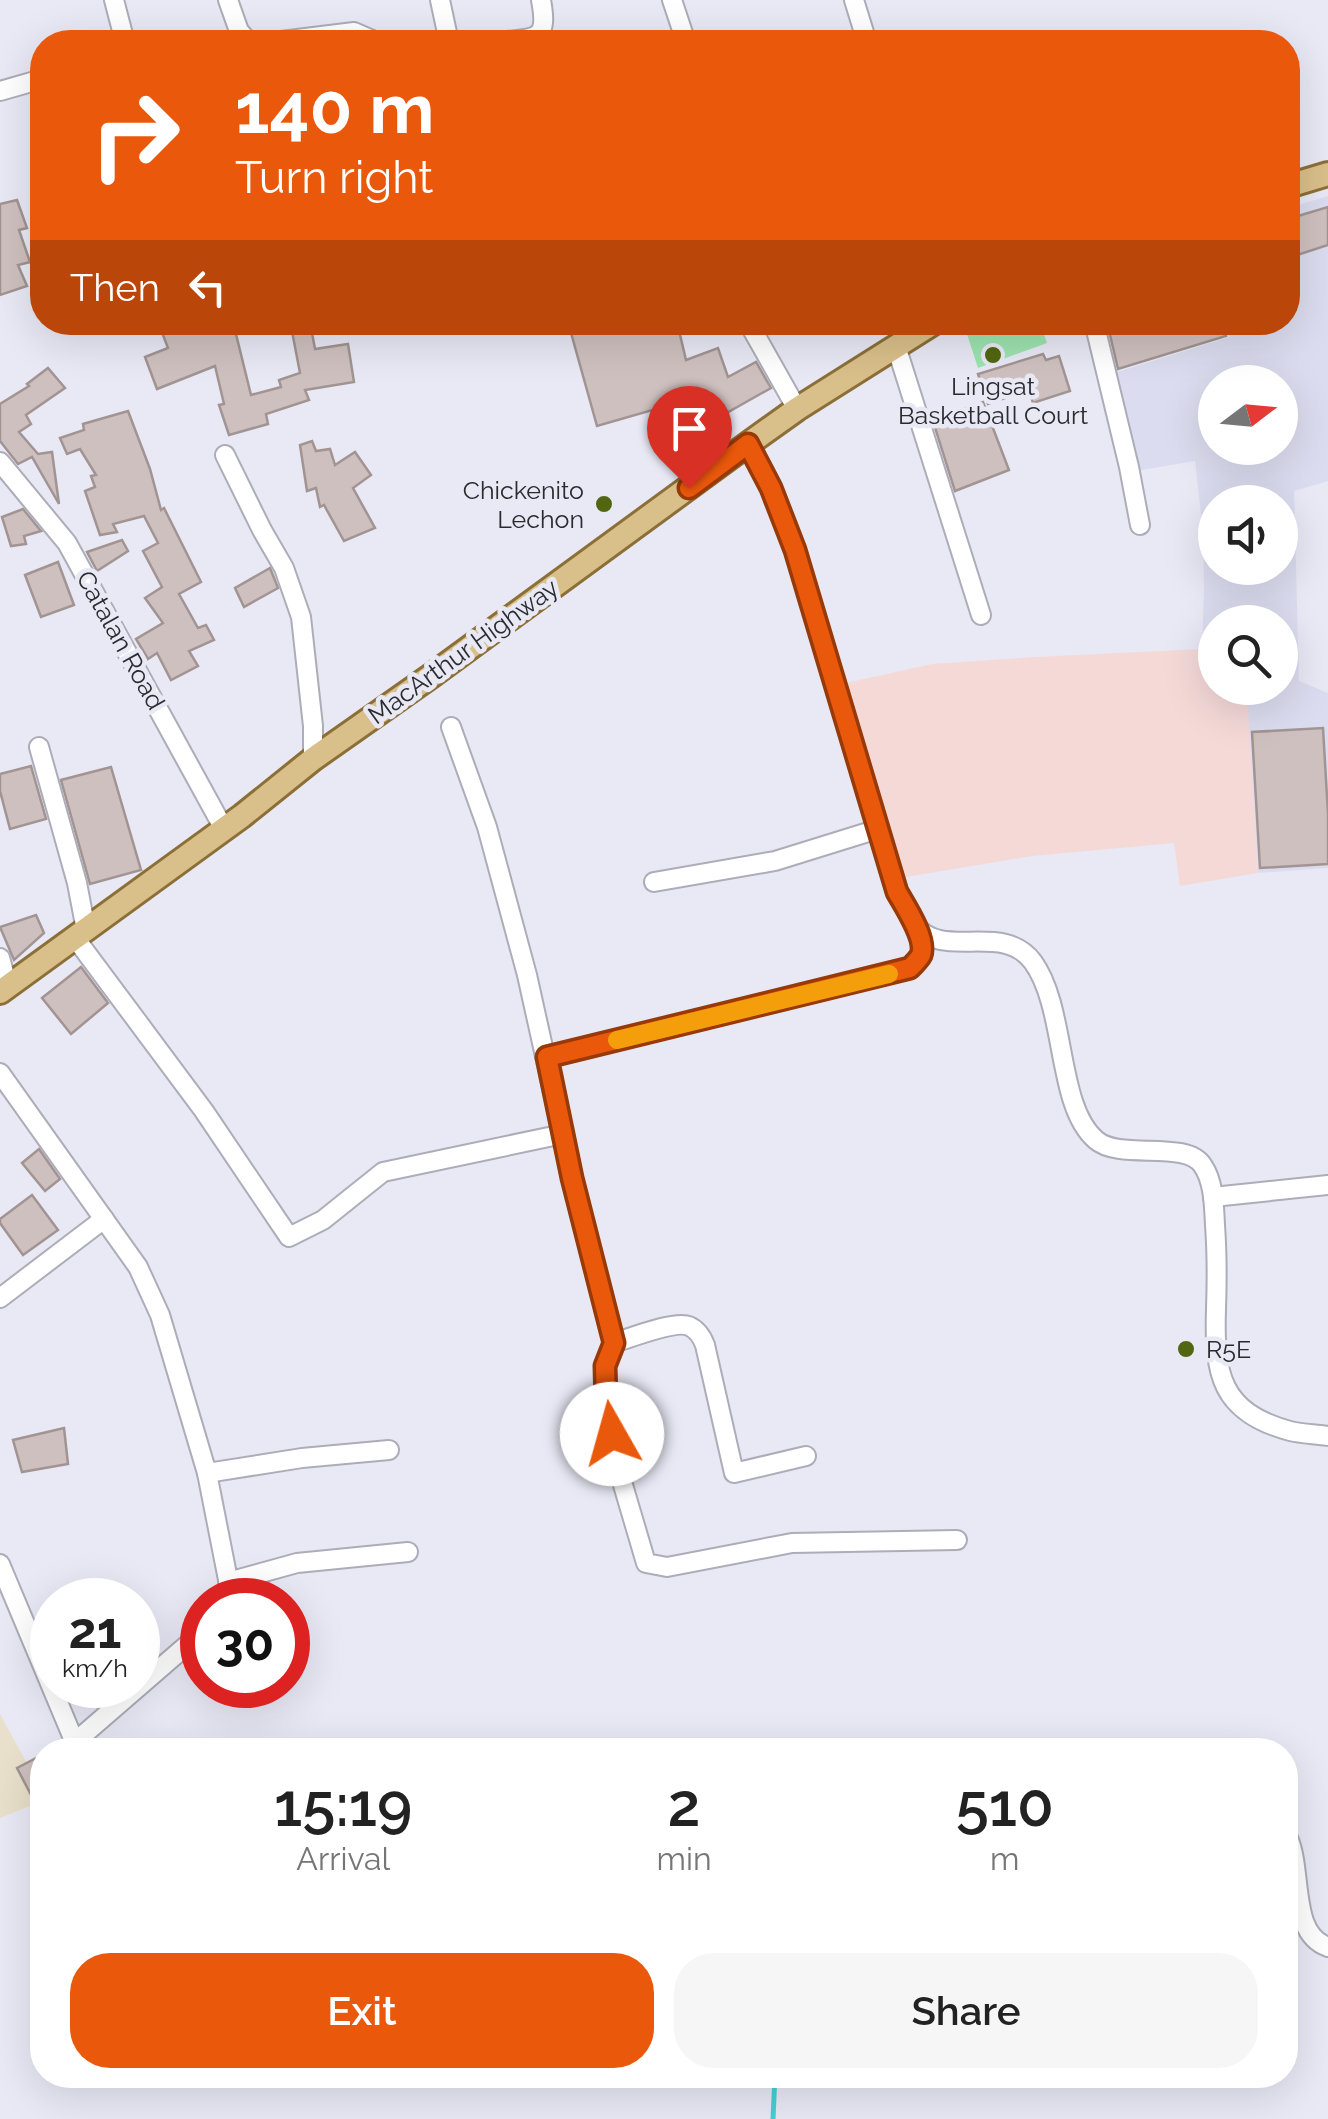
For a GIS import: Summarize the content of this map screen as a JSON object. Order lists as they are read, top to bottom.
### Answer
{
  "streets": {
    "main road": ["MacArthur Highway"],
    "street": ["Catalan Road"]
  },
  "crossings": [
    ["Catalan Road", "MacArthur Highway"]
  ],
  "places": ["Lingsat Basketball Court", "Chickenito Lechon", "R5E"],
  "north": "right",
  "page": {
    "turn": ["140 m", "Turn right"],
    "then": "Then",
    "speed": "21 km/h",
    "limit": "30",
    "eta": [
      "15:19",
      "Arrival",
      "2",
      "min",
      "510",
      "m"
    ],
    "buttons": ["Exit", "Share"]
  }
}
